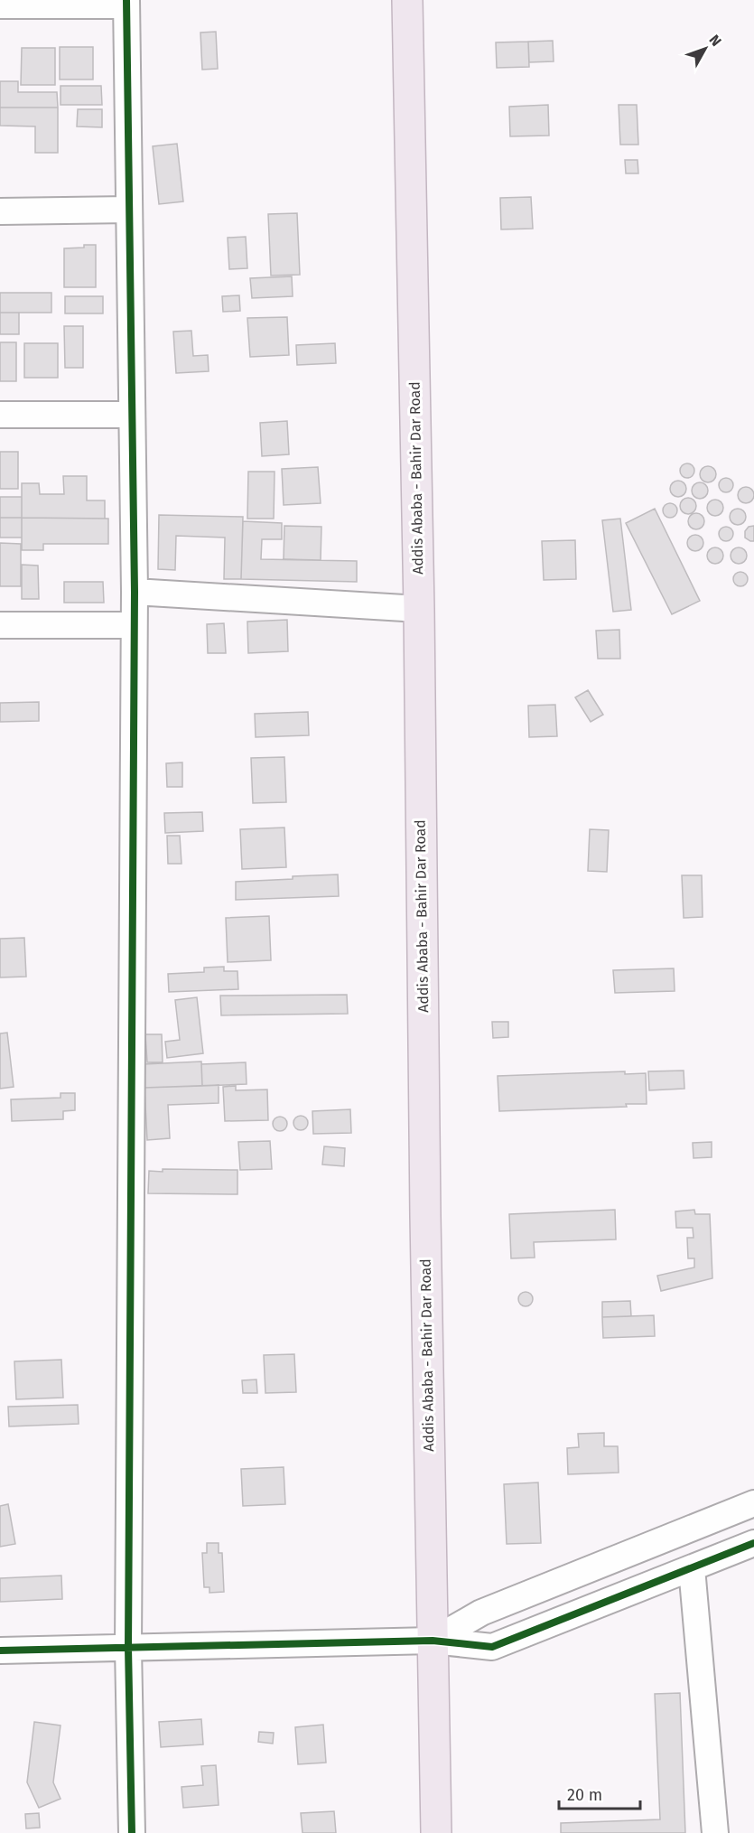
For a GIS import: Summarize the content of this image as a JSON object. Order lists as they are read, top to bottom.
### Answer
{
  "streets": {
    "highway": ["Addis Ababa - Bahir Dar Road"]
  },
  "scale_bar": "20 m",
  "north": "top right"
}
